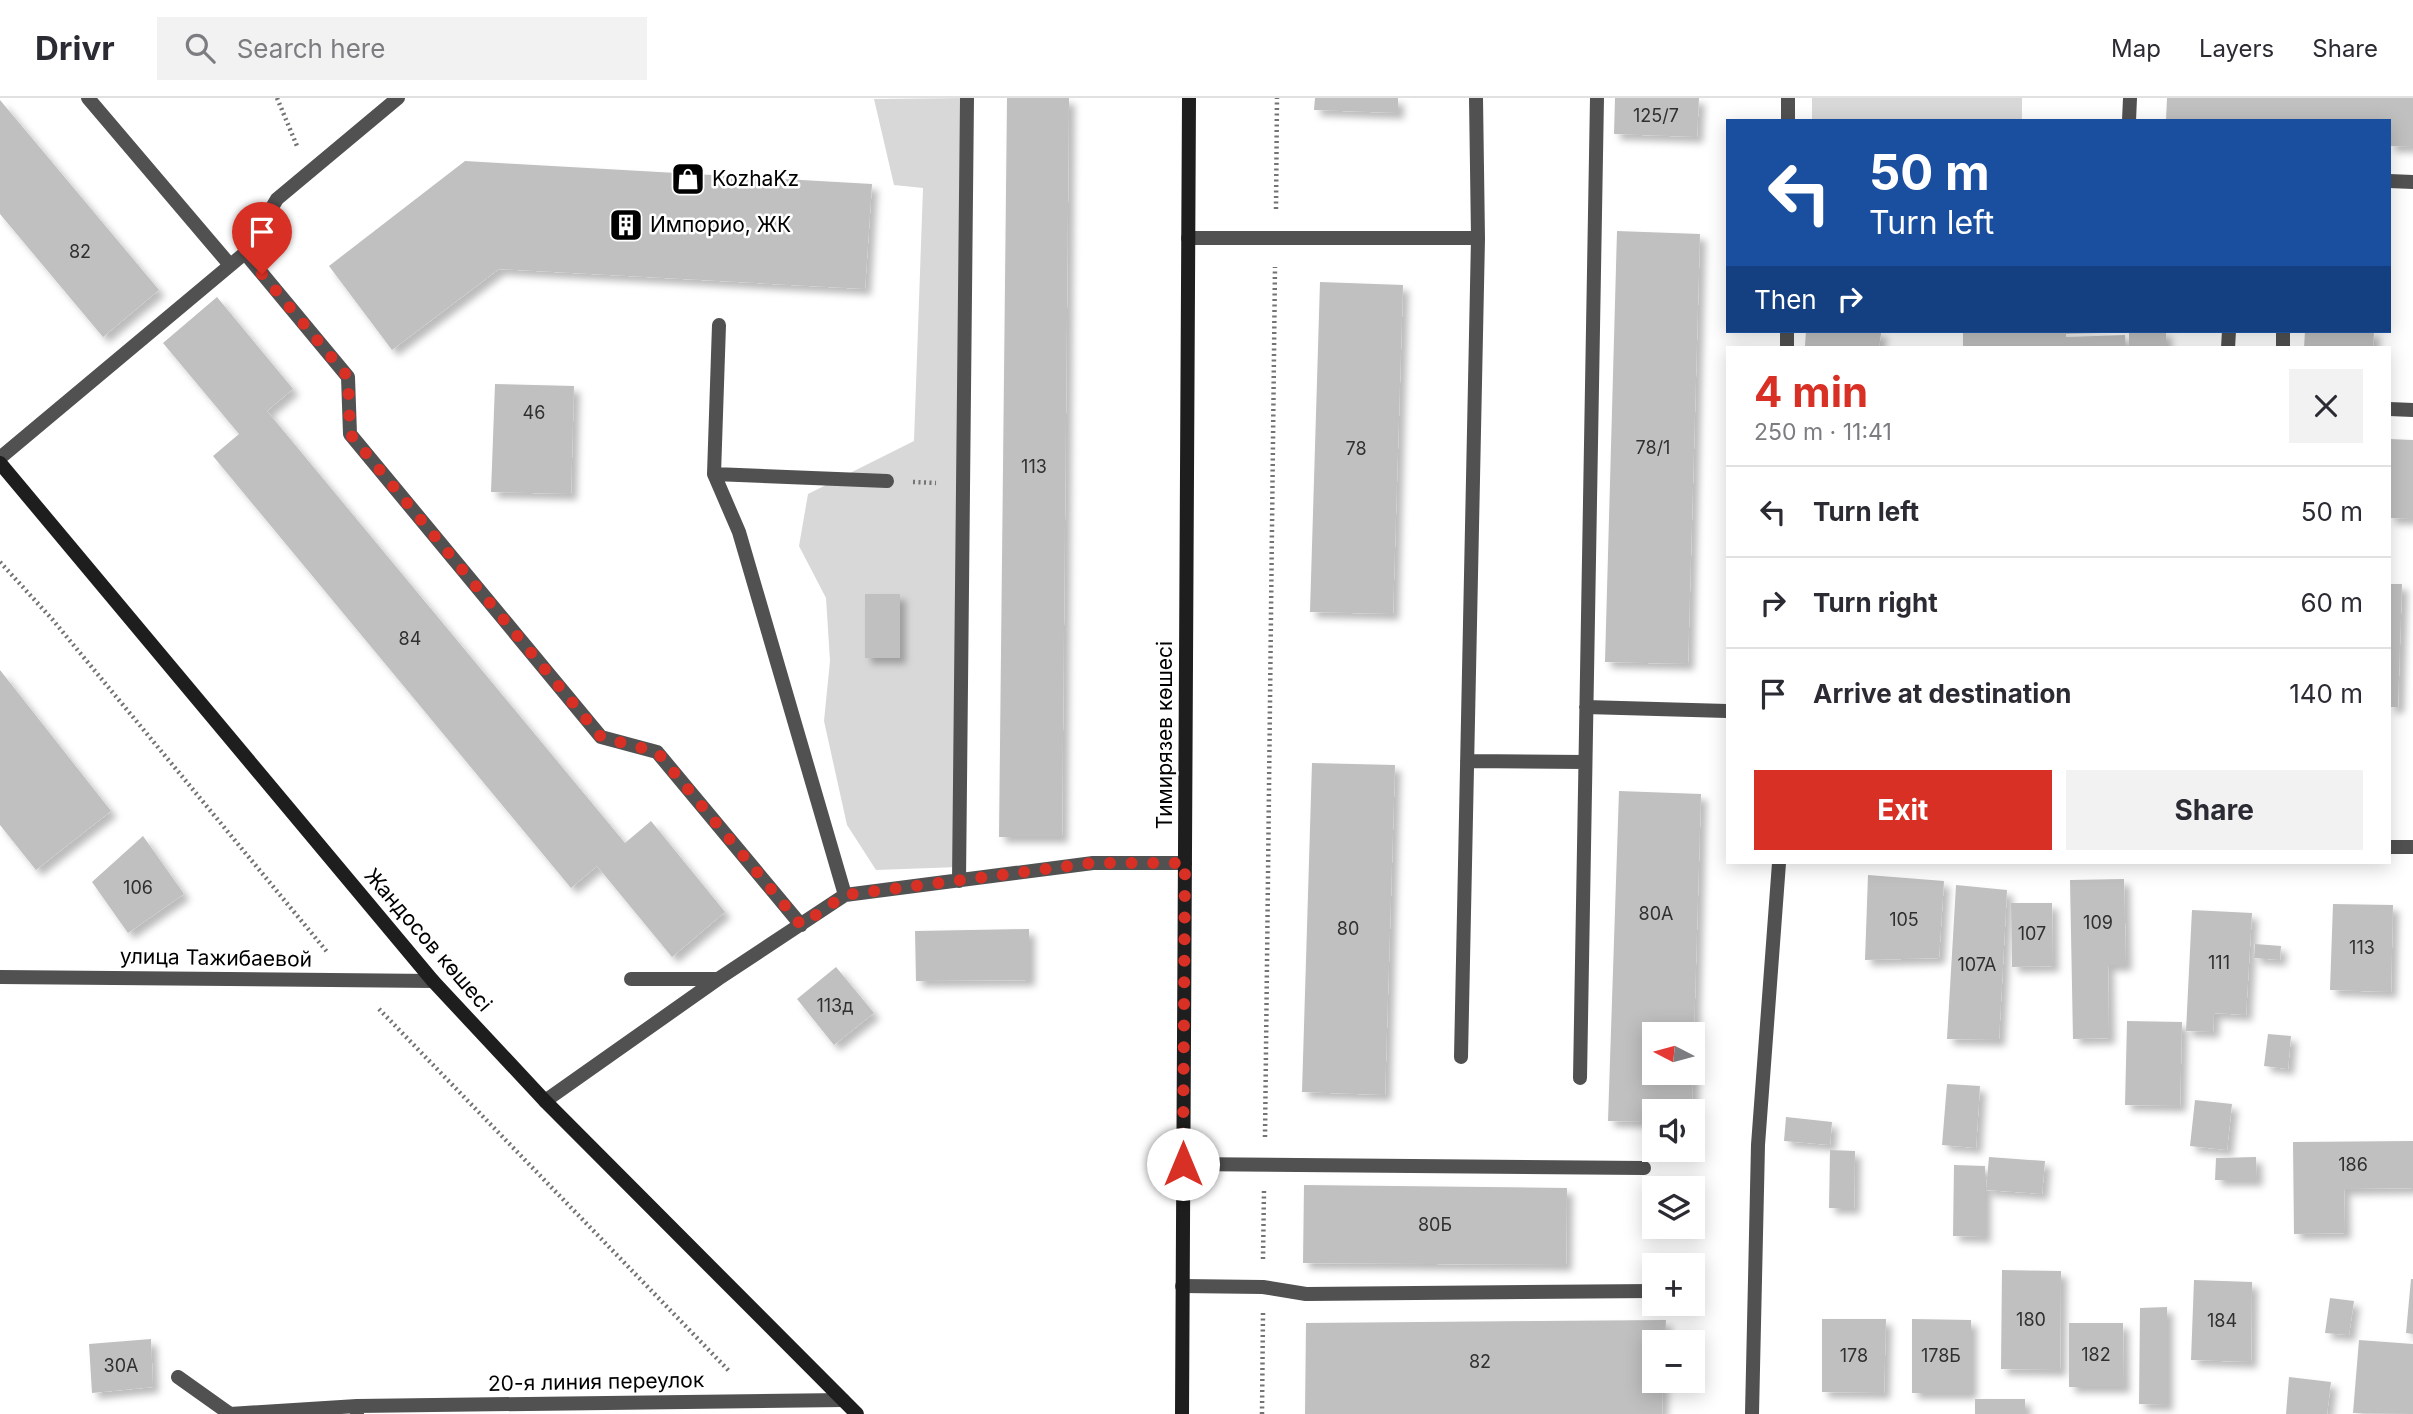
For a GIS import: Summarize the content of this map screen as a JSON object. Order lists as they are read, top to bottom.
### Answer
{
  "streets": {
    "main road": ["Тимирязев көшесі", "Жандосов көшесі"],
    "street": ["улица Тажибаевой", "20-я линия переулок"]
  },
  "crossings": [
    ["Жандосов көшесі", "улица Тажибаевой"],
    ["Жандосов көшесі", "20-я линия переулок"]
  ],
  "places": {
    "shop": ["KozhaKz"],
    "building": ["Импорио, ЖК"]
  },
  "house_numbers": [
    "125/7",
    "82",
    "46",
    "78/1",
    "78",
    "113",
    "84",
    "106",
    "80А",
    "105",
    "109",
    "80",
    "107",
    "113",
    "111",
    "107А",
    "113д",
    "186",
    "80Б",
    "180",
    "184",
    "182",
    "178",
    "178Б",
    "82",
    "30А"
  ],
  "north": "left",
  "page": {
    "header": "Drivr",
    "search": "Search here",
    "nav": ["Map", "Layers", "Share"],
    "turn": ["50 m", "Turn left"],
    "then": "Then",
    "heading": ["4 min", "250 m · 11:41"],
    "list": [
      {
        "name": "Turn left",
        "value": "50 m"
      },
      {
        "name": "Turn right",
        "value": "60 m"
      },
      {
        "name": "Arrive at destination",
        "value": "140 m"
      }
    ],
    "buttons": ["Exit", "Share"],
    "map_buttons": ["+", "−"]
  }
}
